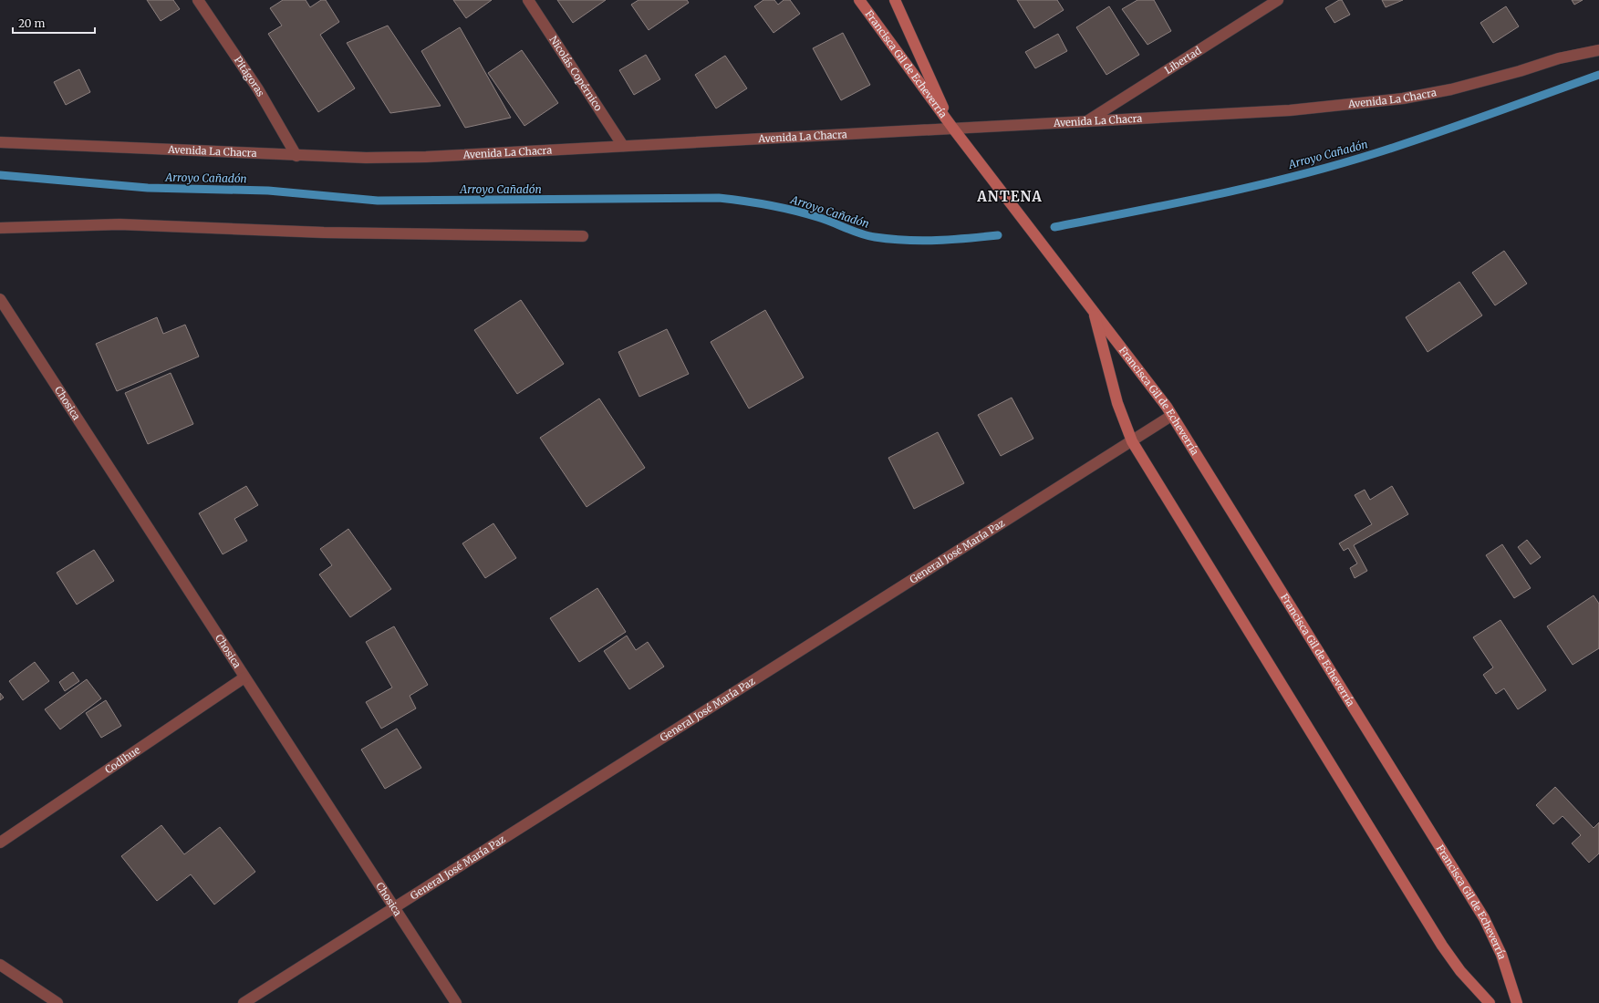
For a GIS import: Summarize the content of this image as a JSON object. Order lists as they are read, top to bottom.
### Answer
{
  "streets": {
    "street": [
      "Libertad",
      "Francisca Gil de Echeverría",
      "Nicolás Copérnico",
      "Pitágoras",
      "Avenida La Chacra",
      "Chosica",
      "General José María Paz",
      "Codihue"
    ]
  },
  "crossings": [
    ["Libertad", "Avenida La Chacra"],
    ["Francisca Gil de Echeverría", "Avenida La Chacra"],
    ["Francisca Gil de Echeverría", "General José María Paz"],
    ["Nicolás Copérnico", "Avenida La Chacra"],
    ["Pitágoras", "Avenida La Chacra"],
    ["Chosica", "General José María Paz"],
    ["Chosica", "Codihue"]
  ],
  "districts": ["ANTENA"],
  "water": ["Arroyo Cañadón"],
  "scale_bar": "20 m"
}
